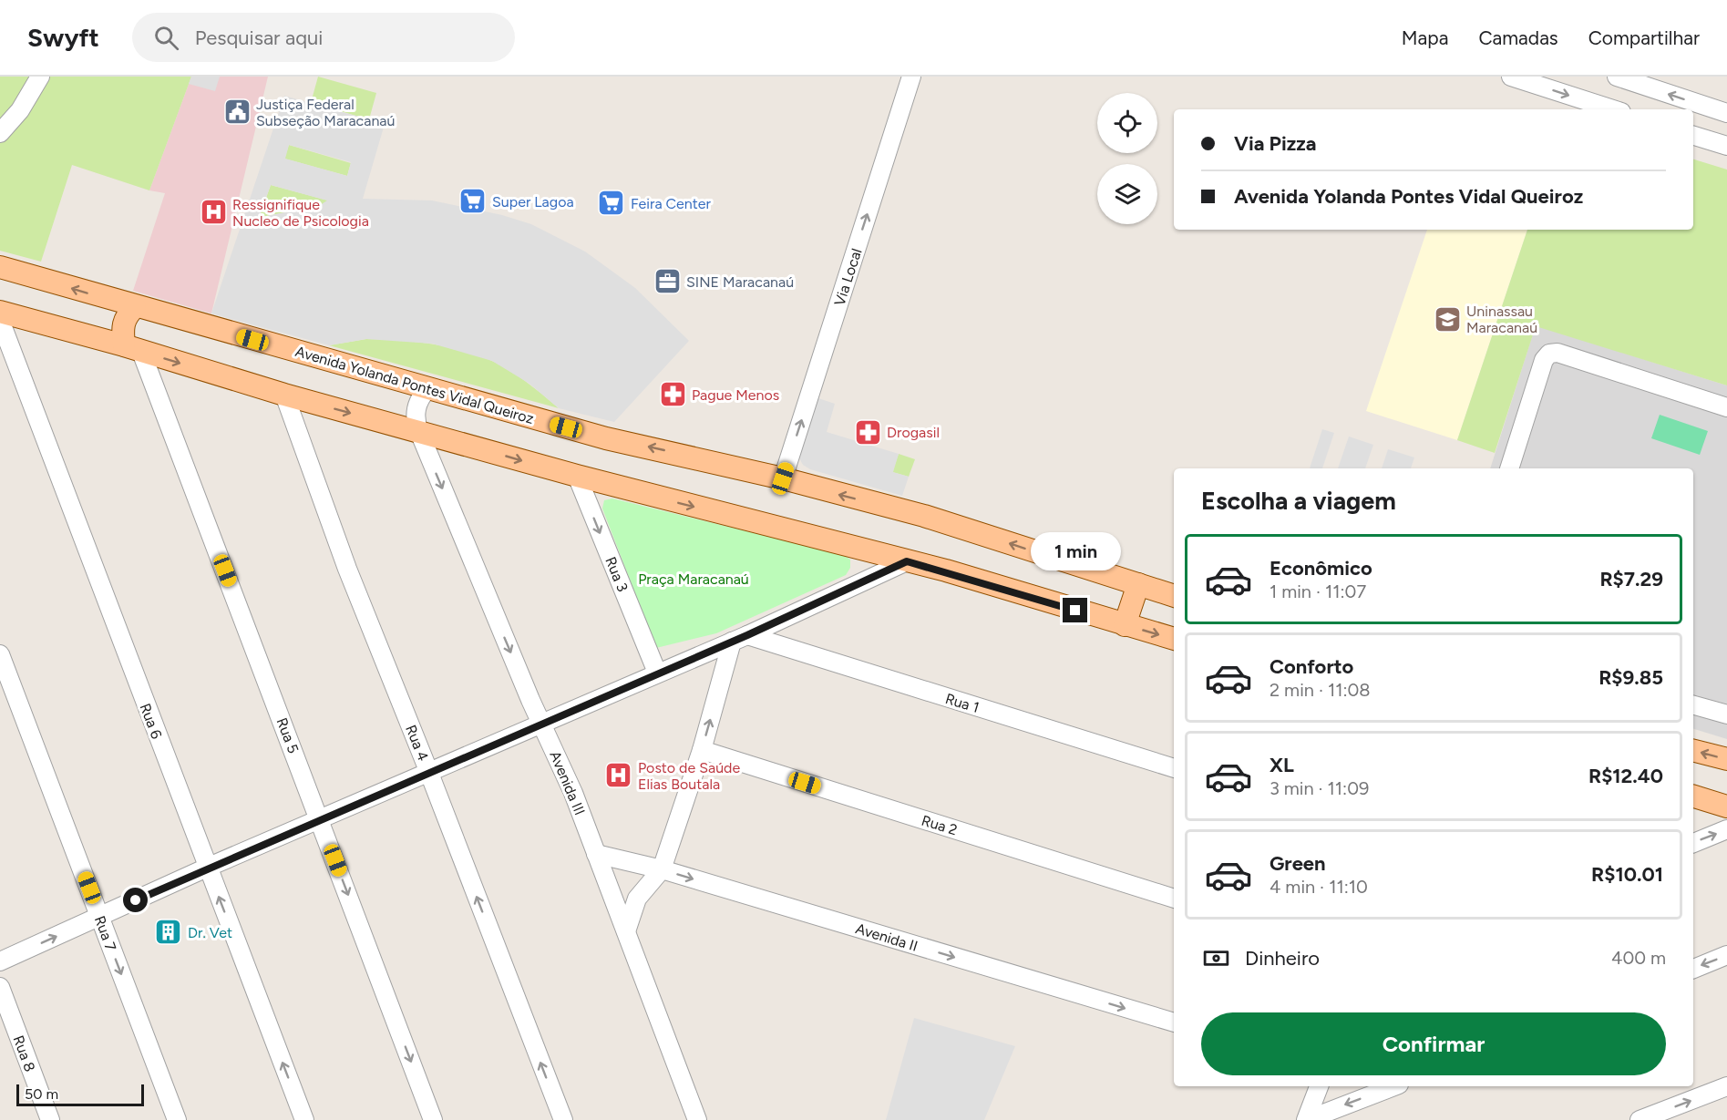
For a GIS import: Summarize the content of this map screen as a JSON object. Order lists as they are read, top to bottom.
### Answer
{
  "streets": {
    "main road": ["Avenida Yolanda Pontes Vidal Queiroz"],
    "street": [
      "Via Local",
      "Rua 3",
      "Rua 1",
      "Rua 6",
      "Rua 5",
      "Rua 4",
      "Avenida III",
      "Rua 2",
      "Rua 7",
      "Avenida II",
      "Rua 8"
    ]
  },
  "crossings": [
    ["Via Local", "Avenida Yolanda Pontes Vidal Queiroz"],
    ["Avenida Yolanda Pontes Vidal Queiroz", "Avenida III"],
    ["Avenida III", "Avenida II"]
  ],
  "one_way": [
    "Via Local",
    "Rua 3",
    "Rua 5",
    "Rua 4",
    "Avenida III",
    "Rua 7",
    "Avenida II"
  ],
  "parks": ["Praça Maracanaú"],
  "places": {
    "public building": ["Justiça Federal Subseção Maracanaú"],
    "supermarket": ["Super Lagoa", "Feira Center"],
    "hospital": ["Ressignifique Nucleo de Psicologia", "Posto de Saúde Elias Boutala"],
    "office": ["SINE Maracanaú"],
    "school or university": ["Uninassau Maracanaú"],
    "pharmacy": ["Pague Menos", "Drogasil"],
    "building": ["Dr. Vet"]
  },
  "scale_bar": "50 m",
  "page": {
    "header": "Swyft",
    "search": "Pesquisar aqui",
    "nav": ["Mapa", "Camadas", "Compartilhar"],
    "banner": ["Via Pizza", "Avenida Yolanda Pontes Vidal Queiroz"],
    "heading": "Escolha a viagem",
    "bubble": "1 min",
    "list": [
      {
        "name": "Econômico",
        "note": "1 min · 11:07",
        "value": "R$7.29"
      },
      {
        "name": "Conforto",
        "note": "2 min · 11:08",
        "value": "R$9.85"
      },
      {
        "name": "XL",
        "note": "3 min · 11:09",
        "value": "R$12.40"
      },
      {
        "name": "Green",
        "note": "4 min · 11:10",
        "value": "R$10.01"
      }
    ],
    "pay": ["Dinheiro", "400 m"],
    "buttons": "Confirmar",
    "scale": "50 m"
  }
}
